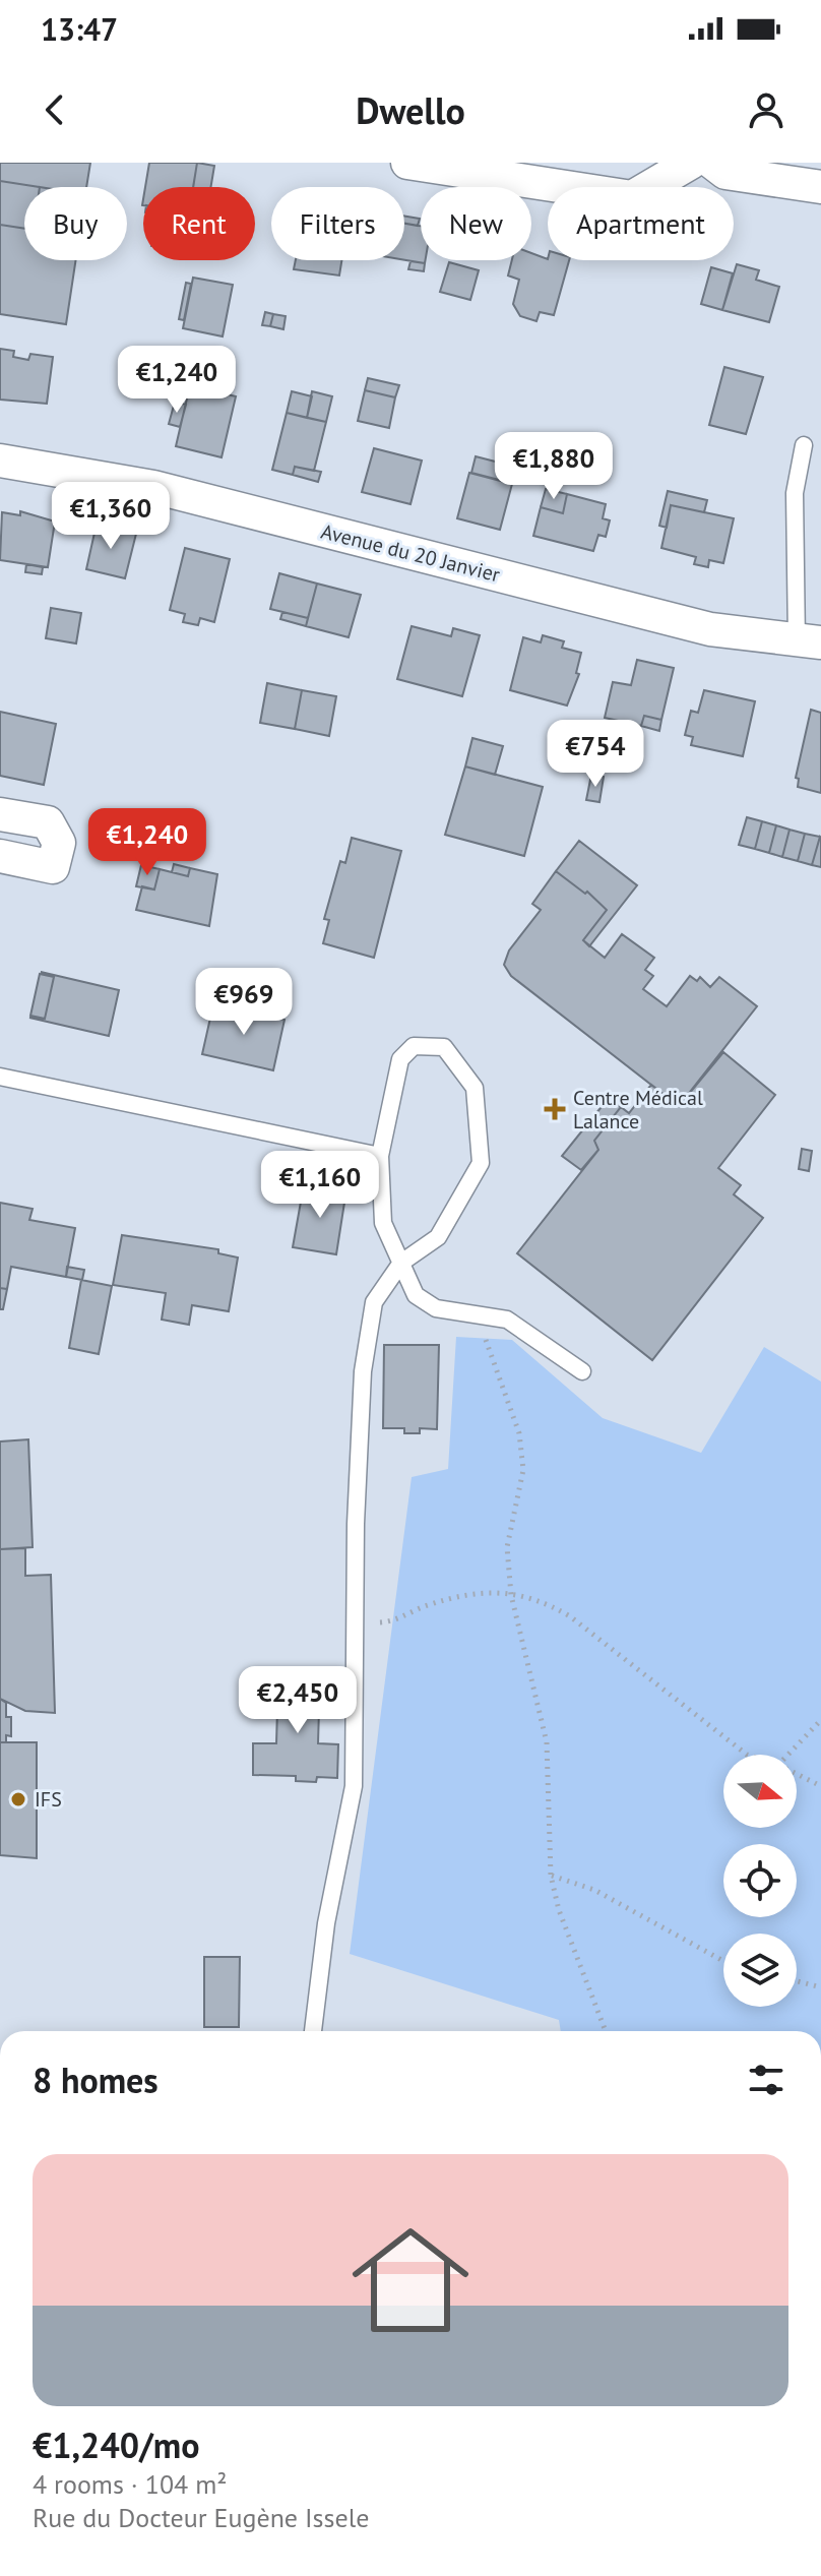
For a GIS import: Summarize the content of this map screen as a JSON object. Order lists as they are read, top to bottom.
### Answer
{
  "streets": {
    "street": ["Avenue du 20 Janvier"]
  },
  "places": {
    "health": ["Centre Médical Lalance"],
    "other": ["IFS"]
  },
  "north": "right",
  "page": {
    "status": "13:47",
    "header": "Dwello",
    "chip": [
      "Buy",
      "Rent",
      "Filters",
      "New",
      "Apartment"
    ],
    "price": [
      "€1,240",
      "€1,880",
      "€1,360",
      "€754",
      "€1,240",
      "€969",
      "€1,160",
      "€2,450"
    ],
    "heading": "8 homes",
    "list": [
      {
        "name": "€1,240/mo",
        "note": "4 rooms · 104 m² · Rue du Docteur Eugène Issele"
      }
    ]
  }
}
